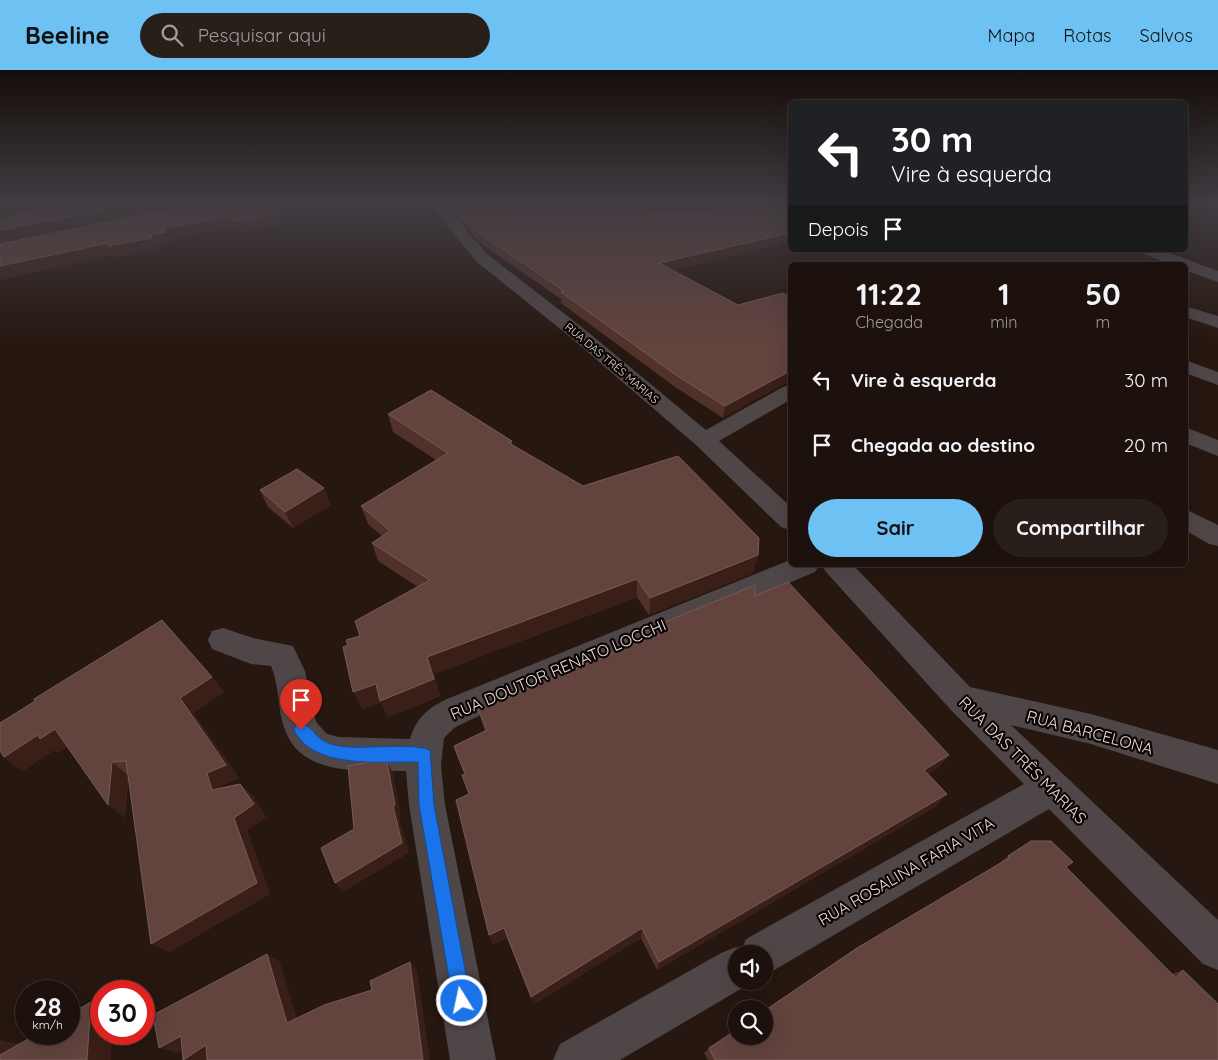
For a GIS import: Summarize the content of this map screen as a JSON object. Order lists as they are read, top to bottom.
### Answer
{
  "streets": {
    "street": [
      "RUA DAS TRÊS MARIAS",
      "RUA DOUTOR RENATO LOCCHI",
      "RUA BARCELONA",
      "RUA ROSALINA FARIA VITA"
    ]
  },
  "crossings": [
    ["RUA DAS TRÊS MARIAS", "RUA BARCELONA"],
    ["RUA DAS TRÊS MARIAS", "RUA ROSALINA FARIA VITA"]
  ],
  "page": {
    "header": "Beeline",
    "search": "Pesquisar aqui",
    "nav": ["Mapa", "Rotas", "Salvos"],
    "turn": ["30 m", "Vire à esquerda"],
    "then": "Depois",
    "eta": [
      "11:22",
      "Chegada",
      "1",
      "min",
      "50",
      "m"
    ],
    "list": [
      {
        "name": "Vire à esquerda",
        "value": "30 m"
      },
      {
        "name": "Chegada ao destino",
        "value": "20 m"
      }
    ],
    "buttons": ["Sair", "Compartilhar"],
    "speed": "28 km/h",
    "limit": "30"
  }
}
